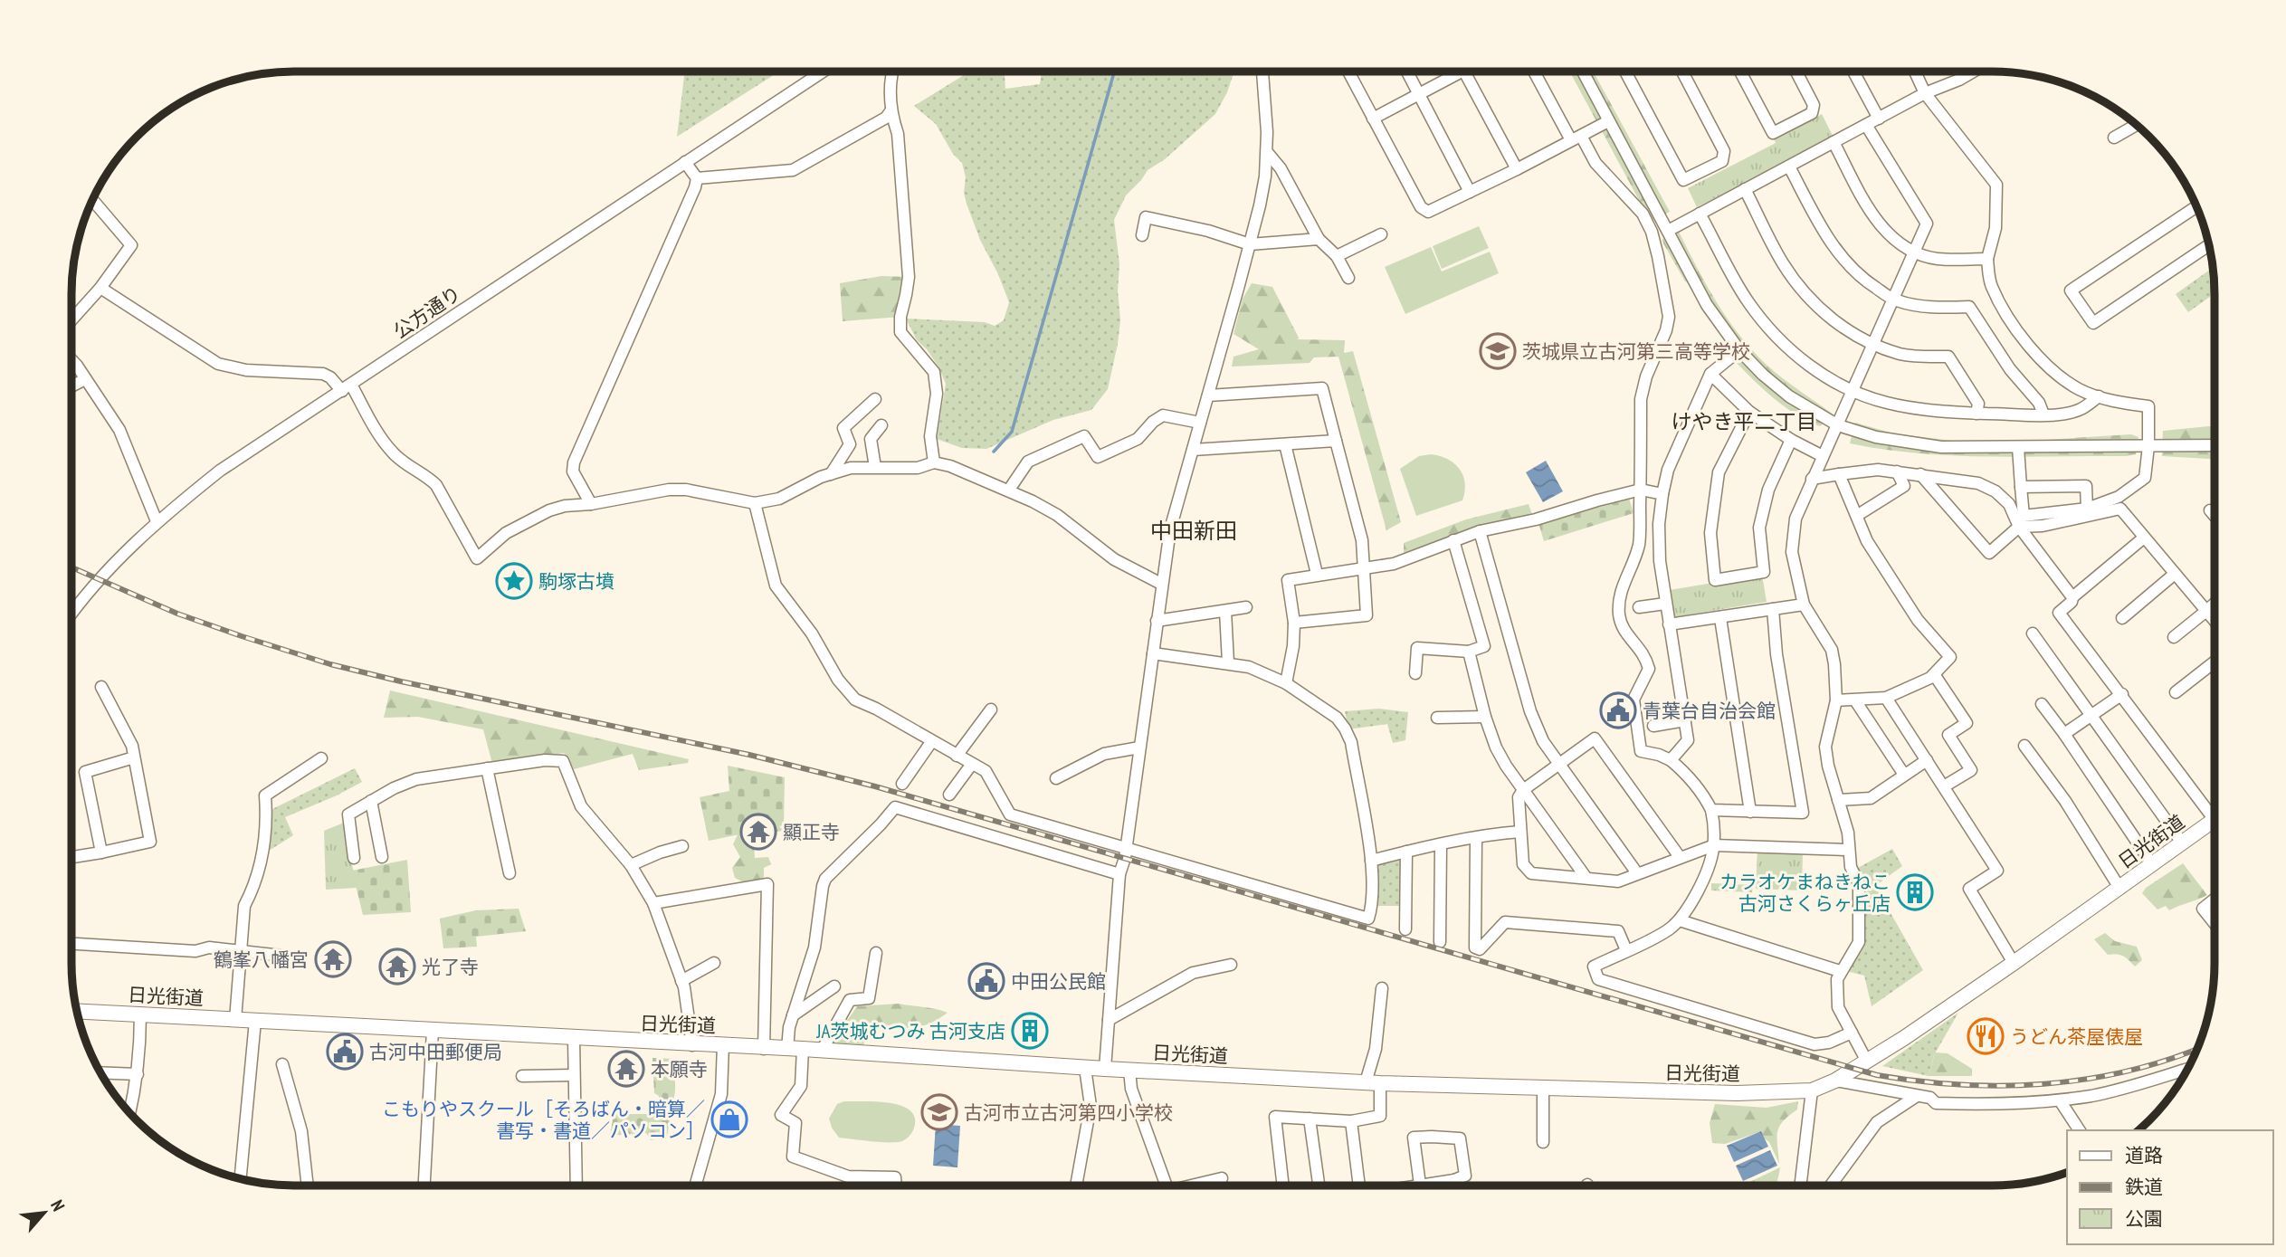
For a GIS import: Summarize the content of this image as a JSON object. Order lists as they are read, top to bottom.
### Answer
{
  "streets": {
    "main road": ["日光街道"],
    "street": ["公方通り"]
  },
  "districts": ["けやき平二丁目", "中田新田"],
  "places": {
    "school or university": ["茨城県立古河第三高等学校", "古河市立古河第四小学校"],
    "place": ["駒塚古墳"],
    "public building": ["青葉台自治会館", "中田公民館", "古河中田郵便局"],
    "temple": [
      "顯正寺",
      "鶴峯八幡宮",
      "光了寺",
      "本願寺"
    ],
    "building": ["カラオケまねきねこ 古河さくらヶ丘店", "JA茨城むつみ 古河支店"],
    "restaurant": ["うどん茶屋俵屋"],
    "shop": ["こもりやスクール［そろばん・暗算／ 書写・書道／パソコン］"]
  },
  "legend": ["道路", "鉄道", "公園"],
  "north": "top right"
}
